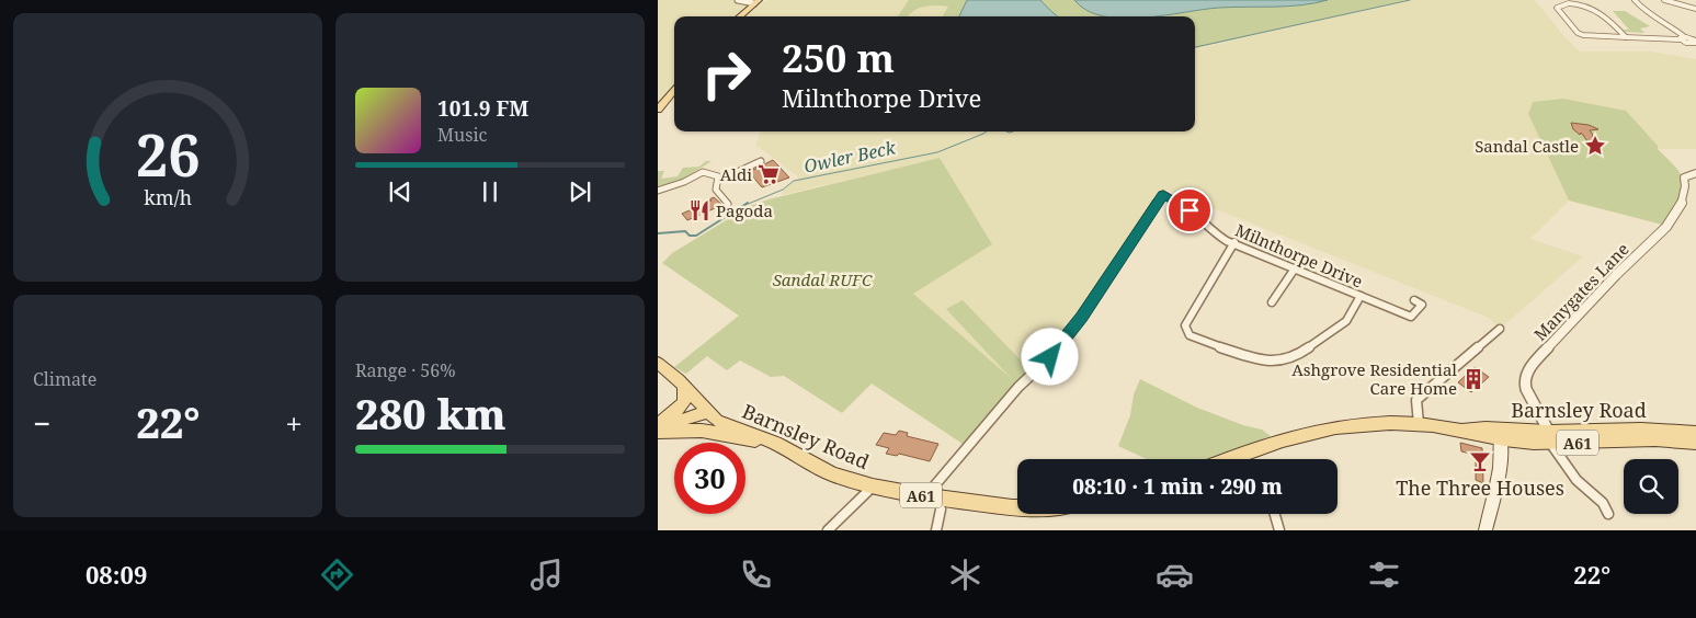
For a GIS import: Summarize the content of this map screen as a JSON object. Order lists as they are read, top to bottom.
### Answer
{
  "streets": {
    "main road": ["Barnsley Road", "A61"],
    "street": ["Milnthorpe Drive", "Manygates Lane"]
  },
  "crossings": [
    ["Milnthorpe Drive", "Barnsley Road"],
    ["Manygates Lane", "Barnsley Road"],
    ["Barnsley Road", "A61"]
  ],
  "water": ["Owler Beck"],
  "parks": ["Sandal RUFC"],
  "places": {
    "place": ["Sandal Castle"],
    "supermarket": ["Aldi"],
    "restaurant": ["Pagoda"],
    "building": ["Ashgrove Residential Care Home"],
    "bar": ["The Three Houses"]
  },
  "page": {
    "turn": ["250 m", "Milnthorpe Drive"],
    "song": ["101.9 FM", "Music"],
    "tile": [
      "Climate",
      ["Range · 56%", "280 km"]
    ],
    "heat": ["−", "22°", "+"],
    "limit": "30",
    "trip": "08:10 · 1 min · 290 m",
    "tabs": ["08:09", "22°"],
    "gauge": ["26", "km/h"]
  }
}
